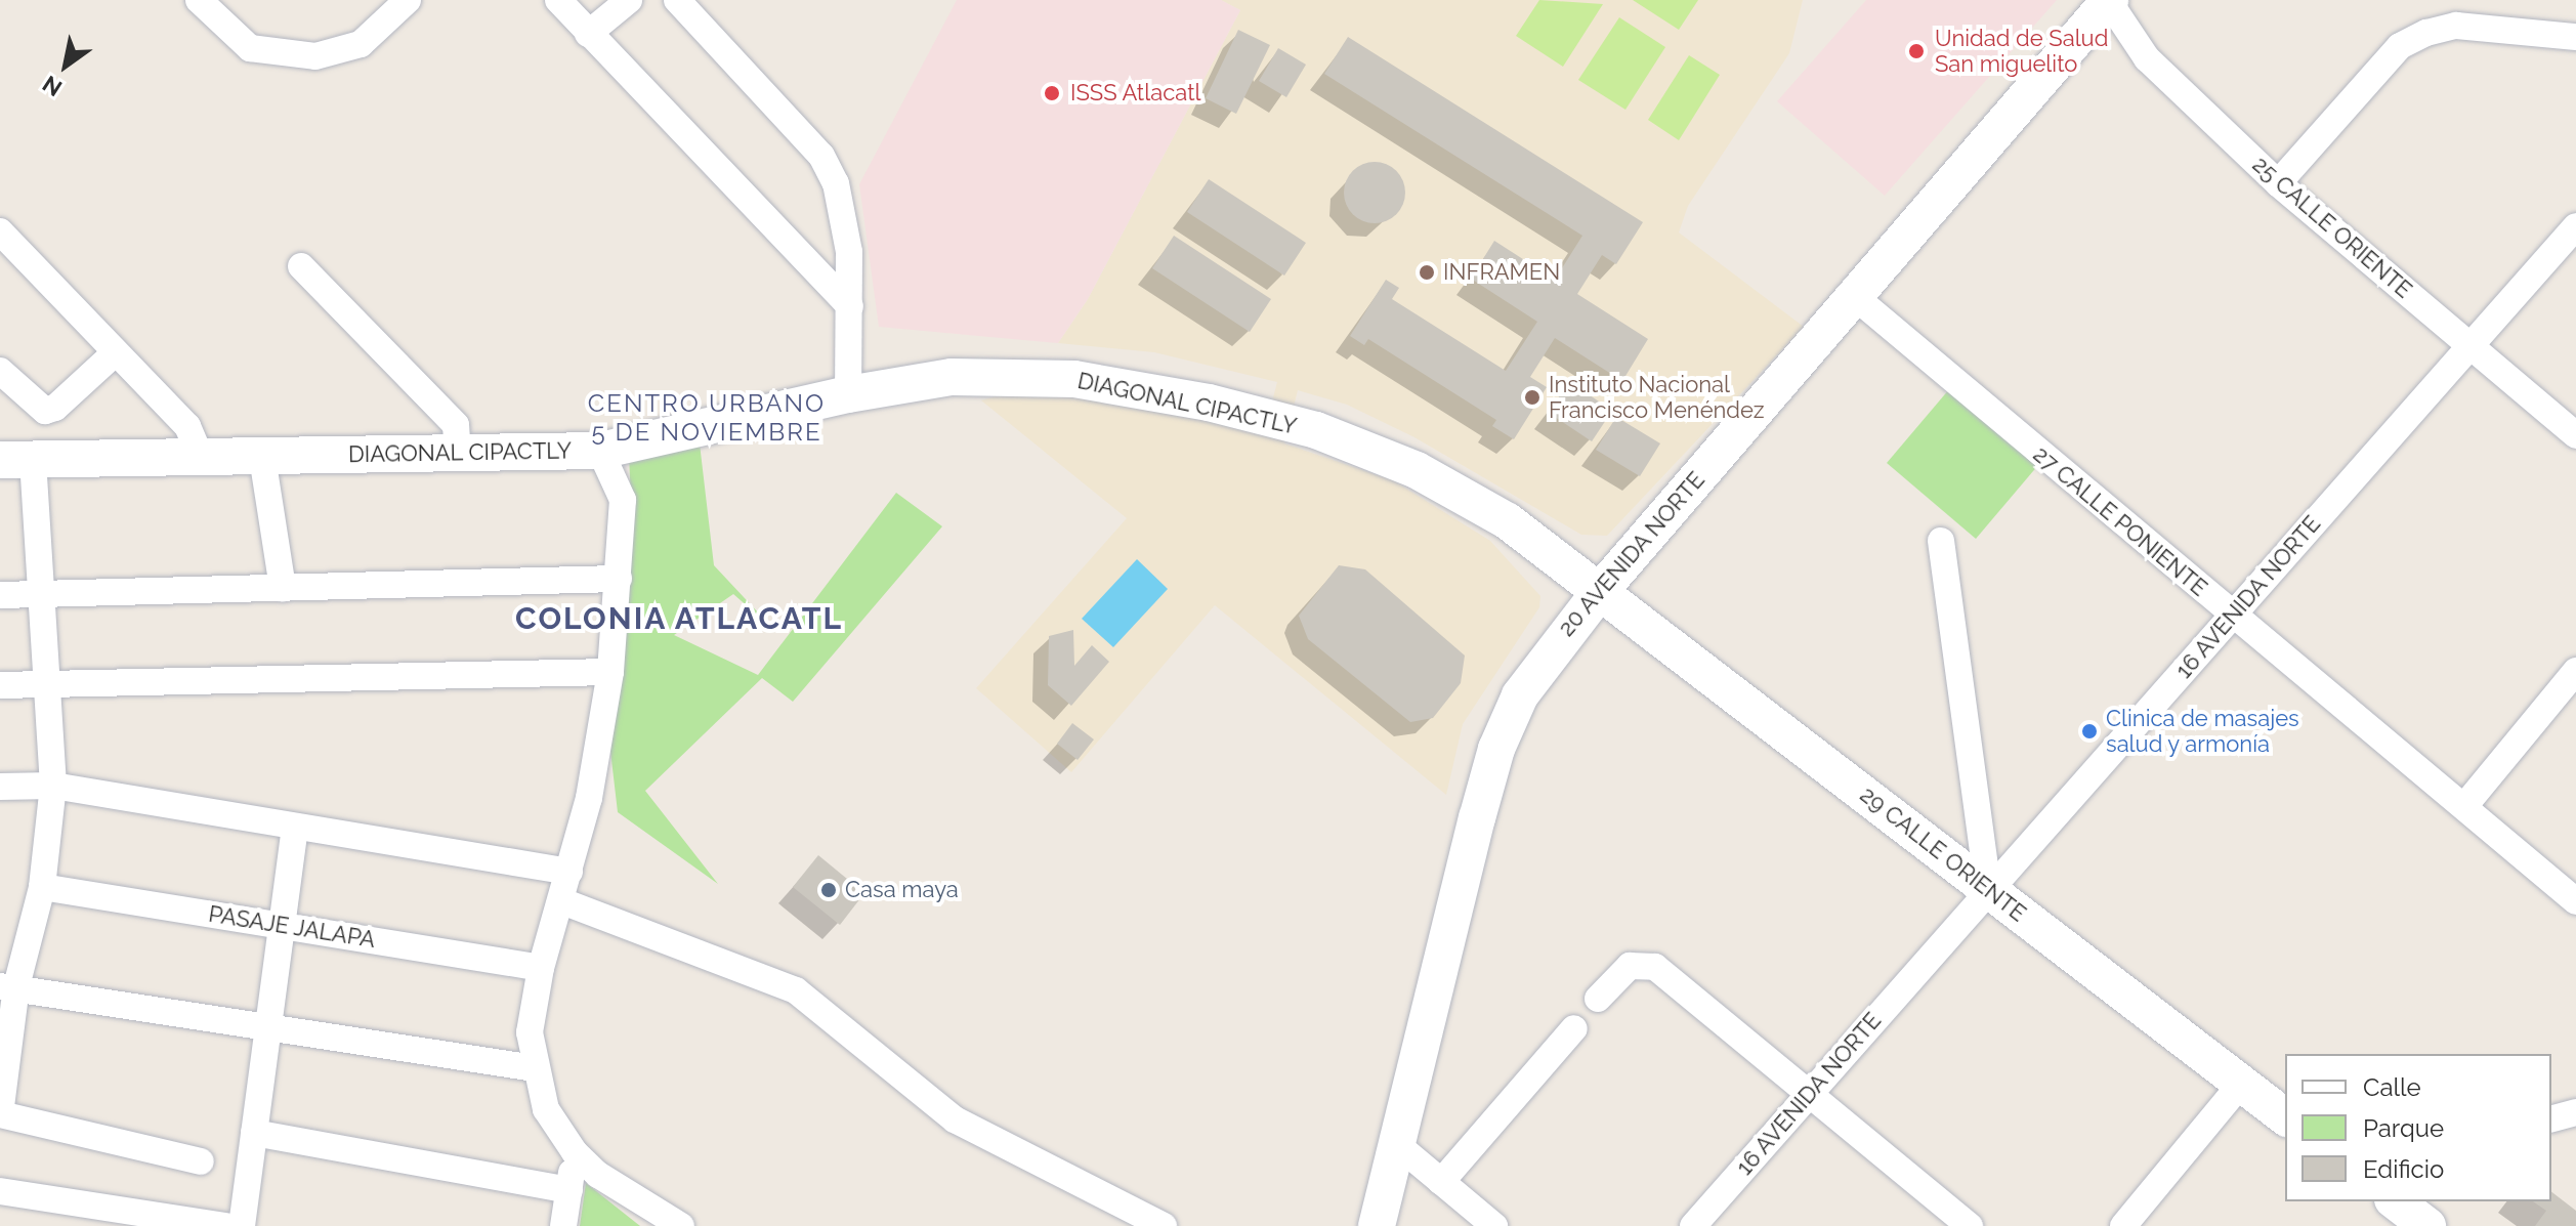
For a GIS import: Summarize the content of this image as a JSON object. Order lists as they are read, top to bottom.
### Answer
{
  "streets": {
    "street": [
      "25 CALLE ORIENTE",
      "DIAGONAL CIPACTLY",
      "27 CALLE PONIENTE",
      "20 AVENIDA NORTE",
      "16 AVENIDA NORTE",
      "29 CALLE ORIENTE",
      "PASAJE JALAPA"
    ]
  },
  "crossings": [
    ["25 CALLE ORIENTE", "20 AVENIDA NORTE"],
    ["25 CALLE ORIENTE", "16 AVENIDA NORTE"],
    ["DIAGONAL CIPACTLY", "20 AVENIDA NORTE"],
    ["DIAGONAL CIPACTLY", "29 CALLE ORIENTE"],
    ["27 CALLE PONIENTE", "20 AVENIDA NORTE"],
    ["27 CALLE PONIENTE", "16 AVENIDA NORTE"],
    ["20 AVENIDA NORTE", "29 CALLE ORIENTE"],
    ["16 AVENIDA NORTE", "29 CALLE ORIENTE"]
  ],
  "districts": ["CENTRO URBANO 5 DE NOVIEMBRE", "COLONIA ATLACATL"],
  "places": [
    "Unidad de Salud San miguelito",
    "ISSS Atlacatl",
    "INFRAMEN",
    "Instituto Nacional Francisco Menéndez",
    "Clinica de masajes salud y armonía",
    "Casa maya"
  ],
  "legend": ["Calle", "Parque", "Edificio"],
  "north": "bottom left"
}
